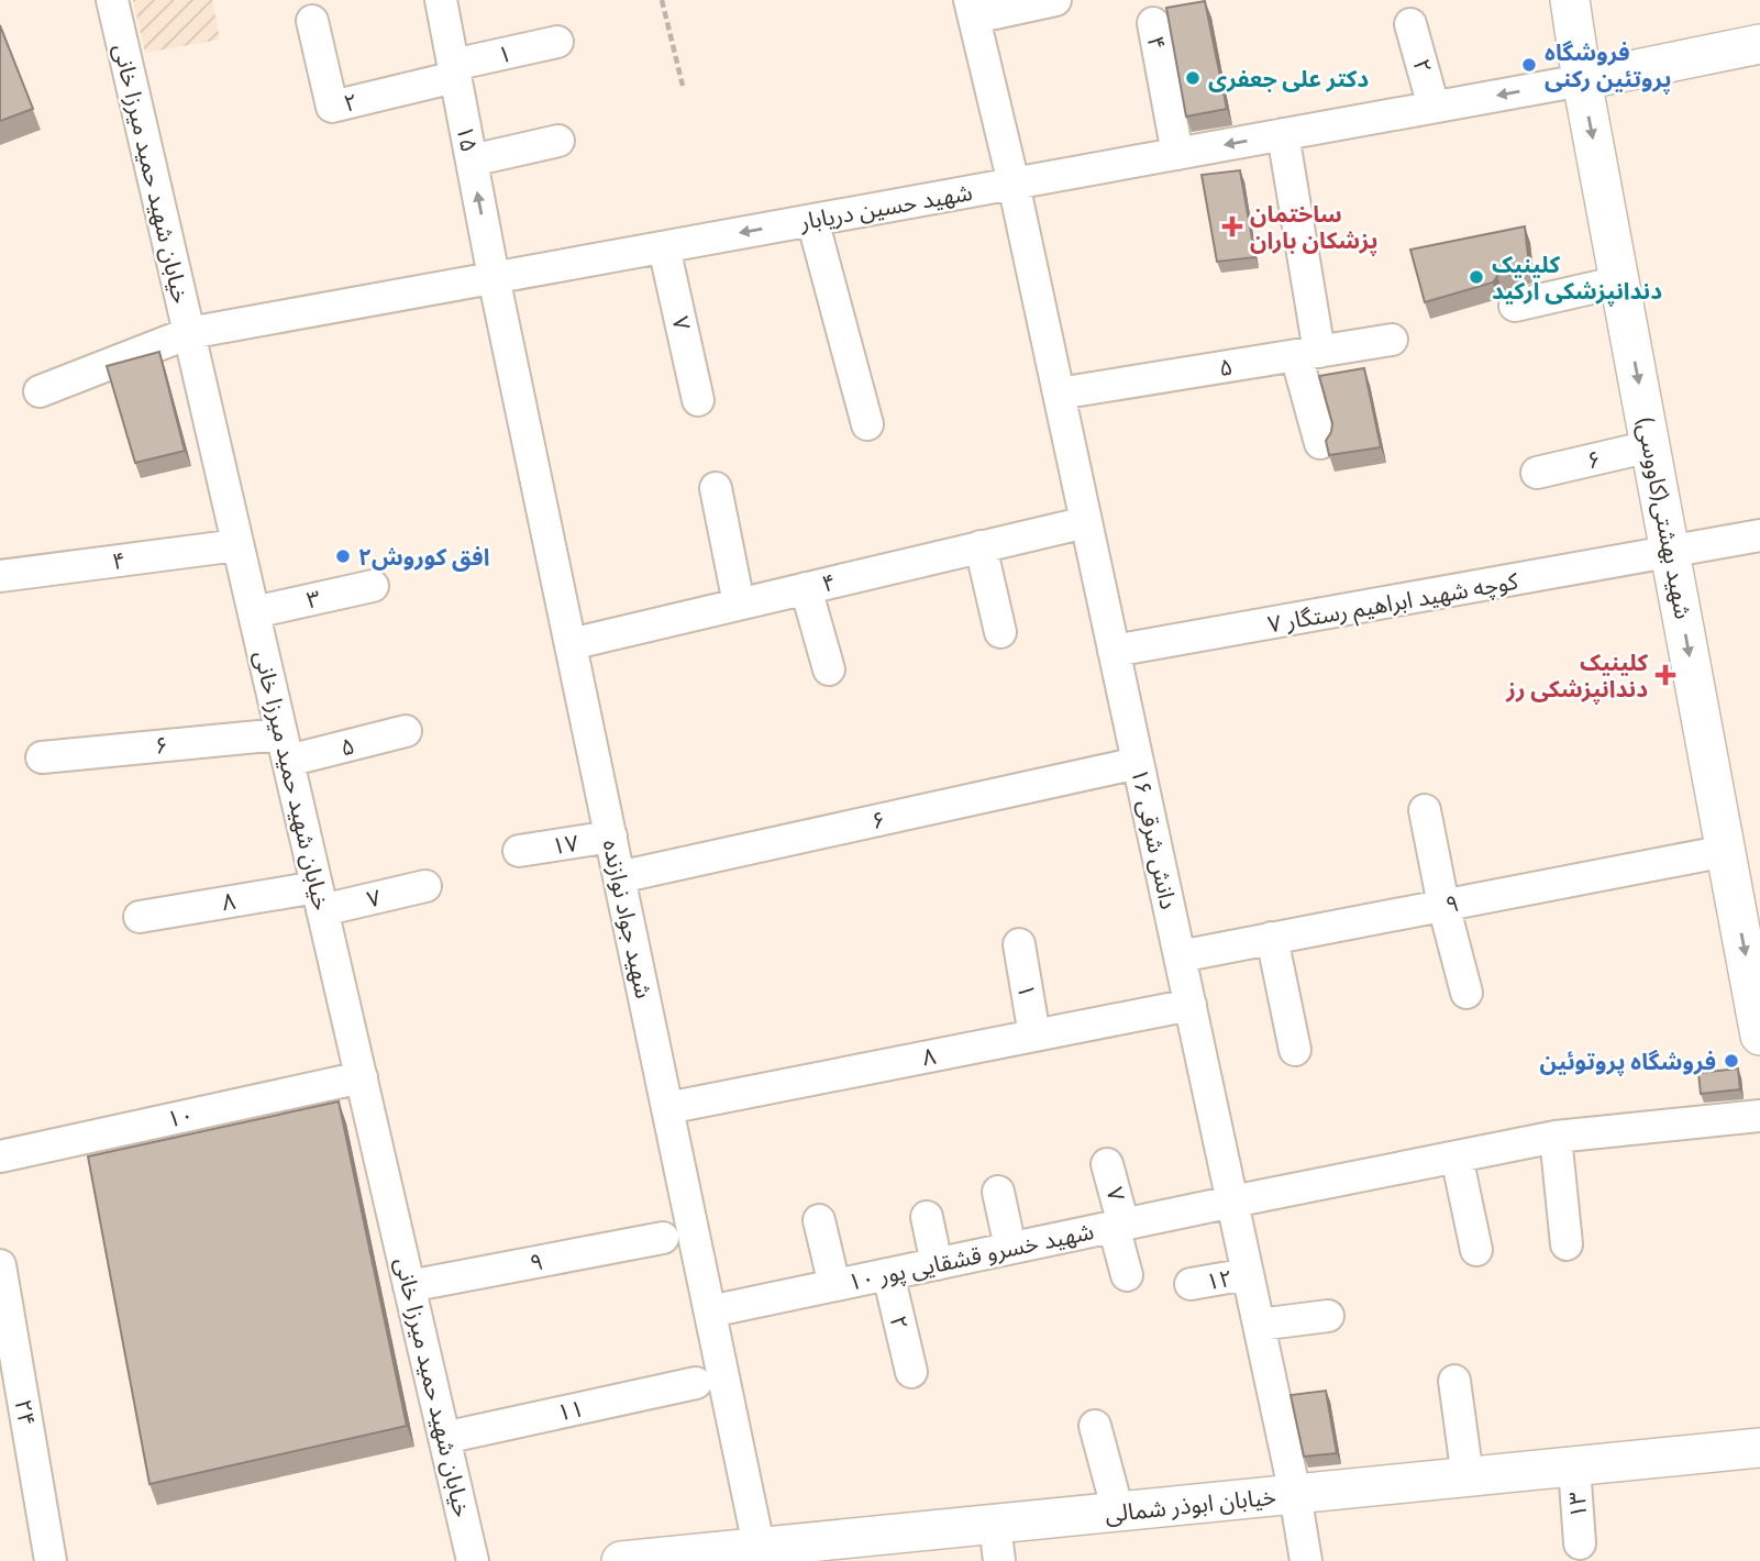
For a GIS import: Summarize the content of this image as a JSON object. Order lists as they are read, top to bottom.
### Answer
{
  "streets": {
    "street": [
      "۴",
      "۱",
      "۲",
      "۱۵",
      "خیابان شهید حمید میرزا خانی",
      "شهید حسین دریابار",
      "۷",
      "۵",
      "۶",
      "شهید بهشتی(کاووسی)",
      "۳",
      "کوچه شهید ابراهیم رستگار ۷",
      "دانش شرقی ۱۶",
      "۱۷",
      "۸",
      "۹",
      "شهید جواد نوازنده",
      "۱۰",
      "شهید خسرو قشقایی پور ۱۰",
      "۱۲",
      "۱۱",
      "۲۴",
      "خیابان ابوذر شمالی",
      "۱۳"
    ]
  },
  "crossings": [
    ["۴", "خیابان شهید حمید میرزا خانی"],
    ["۴", "شهید حسین دریابار"],
    ["۴", "دانش شرقی ۱۶"],
    ["۴", "شهید جواد نوازنده"],
    ["۱", "۲"],
    ["۱", "۱۵"],
    ["۱", "۸"],
    ["۲", "۱۵"],
    ["۲", "شهید حسین دریابار"],
    ["۲", "شهید خسرو قشقایی پور ۱۰"],
    ["۱۵", "شهید حسین دریابار"],
    ["۱۵", "شهید جواد نوازنده"],
    ["خیابان شهید حمید میرزا خانی", "شهید حسین دریابار"],
    ["خیابان شهید حمید میرزا خانی", "۷"],
    ["خیابان شهید حمید میرزا خانی", "۵"],
    ["خیابان شهید حمید میرزا خانی", "۶"],
    ["خیابان شهید حمید میرزا خانی", "۳"],
    ["خیابان شهید حمید میرزا خانی", "۸"],
    ["خیابان شهید حمید میرزا خانی", "۹"],
    ["خیابان شهید حمید میرزا خانی", "۱۰"],
    ["خیابان شهید حمید میرزا خانی", "۱۱"],
    ["شهید حسین دریابار", "۷"],
    ["شهید حسین دریابار", "شهید بهشتی(کاووسی)"],
    ["شهید حسین دریابار", "دانش شرقی ۱۶"],
    ["شهید حسین دریابار", "شهید جواد نوازنده"],
    ["۷", "۸"],
    ["۷", "شهید خسرو قشقایی پور ۱۰"],
    ["۵", "۶"],
    ["۵", "دانش شرقی ۱۶"],
    ["۶", "شهید بهشتی(کاووسی)"],
    ["۶", "دانش شرقی ۱۶"],
    ["۶", "شهید جواد نوازنده"],
    ["شهید بهشتی(کاووسی)", "کوچه شهید ابراهیم رستگار ۷"],
    ["شهید بهشتی(کاووسی)", "۹"],
    ["کوچه شهید ابراهیم رستگار ۷", "دانش شرقی ۱۶"],
    ["دانش شرقی ۱۶", "۸"],
    ["دانش شرقی ۱۶", "۹"],
    ["دانش شرقی ۱۶", "شهید خسرو قشقایی پور ۱۰"],
    ["دانش شرقی ۱۶", "۱۲"],
    ["دانش شرقی ۱۶", "خیابان ابوذر شمالی"],
    ["۱۷", "شهید جواد نوازنده"],
    ["۸", "شهید جواد نوازنده"],
    ["شهید جواد نوازنده", "شهید خسرو قشقایی پور ۱۰"],
    ["شهید جواد نوازنده", "خیابان ابوذر شمالی"],
    ["خیابان ابوذر شمالی", "۱۳"]
  ],
  "one_way": ["۱۵"],
  "places": {
    "other": [
      "فروشگاه پروتئین رکنی",
      "دکتر علی جعفری",
      "کلینیک دندانپزشکی ارکید",
      "افق کوروش۲",
      "فروشگاه پروتوئین"
    ],
    "health": ["ساختمان پزشکان باران", "کلینیک دندانپزشکی رز"]
  }
}
